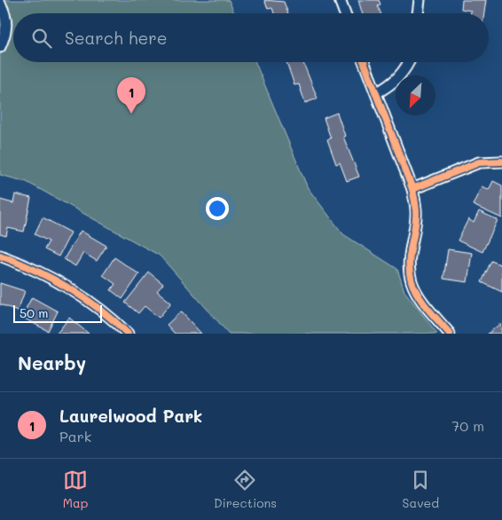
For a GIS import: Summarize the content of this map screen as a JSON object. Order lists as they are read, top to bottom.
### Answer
{
  "scale_bar": "50 m",
  "north": "bottom left",
  "page": {
    "search": "Search here",
    "pins": "1",
    "scale": "50 m",
    "heading": "Nearby",
    "list": [
      {
        "mark": "1",
        "name": "Laurelwood Park",
        "note": "Park",
        "value": "70 m"
      }
    ],
    "nav": ["Map", "Directions", "Saved"]
  }
}
